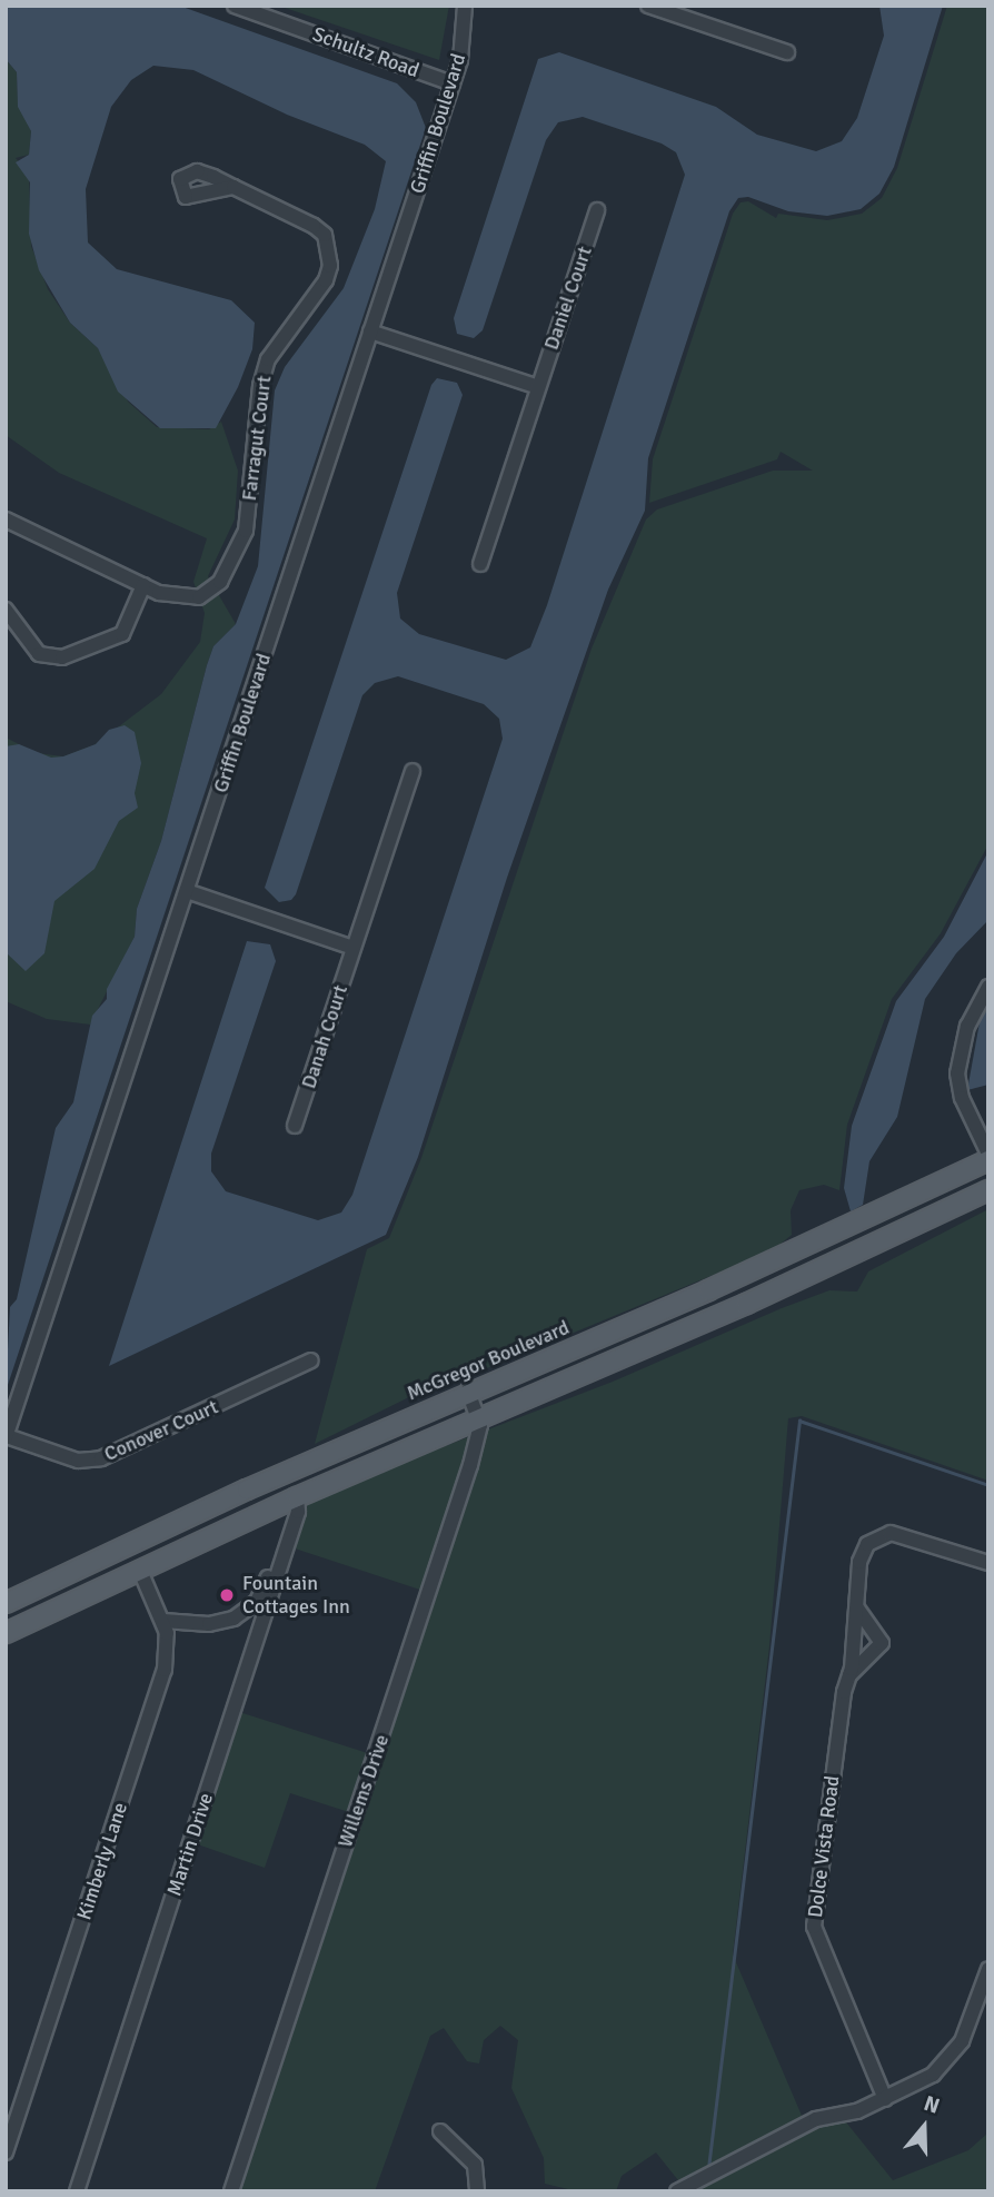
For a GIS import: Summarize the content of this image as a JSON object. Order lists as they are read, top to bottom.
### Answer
{
  "streets": {
    "main road": ["McGregor Boulevard"],
    "street": [
      "Schultz Road",
      "Griffin Boulevard",
      "Daniel Court",
      "Farragut Court",
      "Danah Court",
      "Conover Court",
      "Willems Drive",
      "Martin Drive",
      "Dolce Vista Road",
      "Kimberly Lane"
    ]
  },
  "crossings": [
    ["Schultz Road", "Griffin Boulevard"],
    ["Griffin Boulevard", "Conover Court"]
  ],
  "places": ["Fountain Cottages Inn"],
  "north": "top"
}
